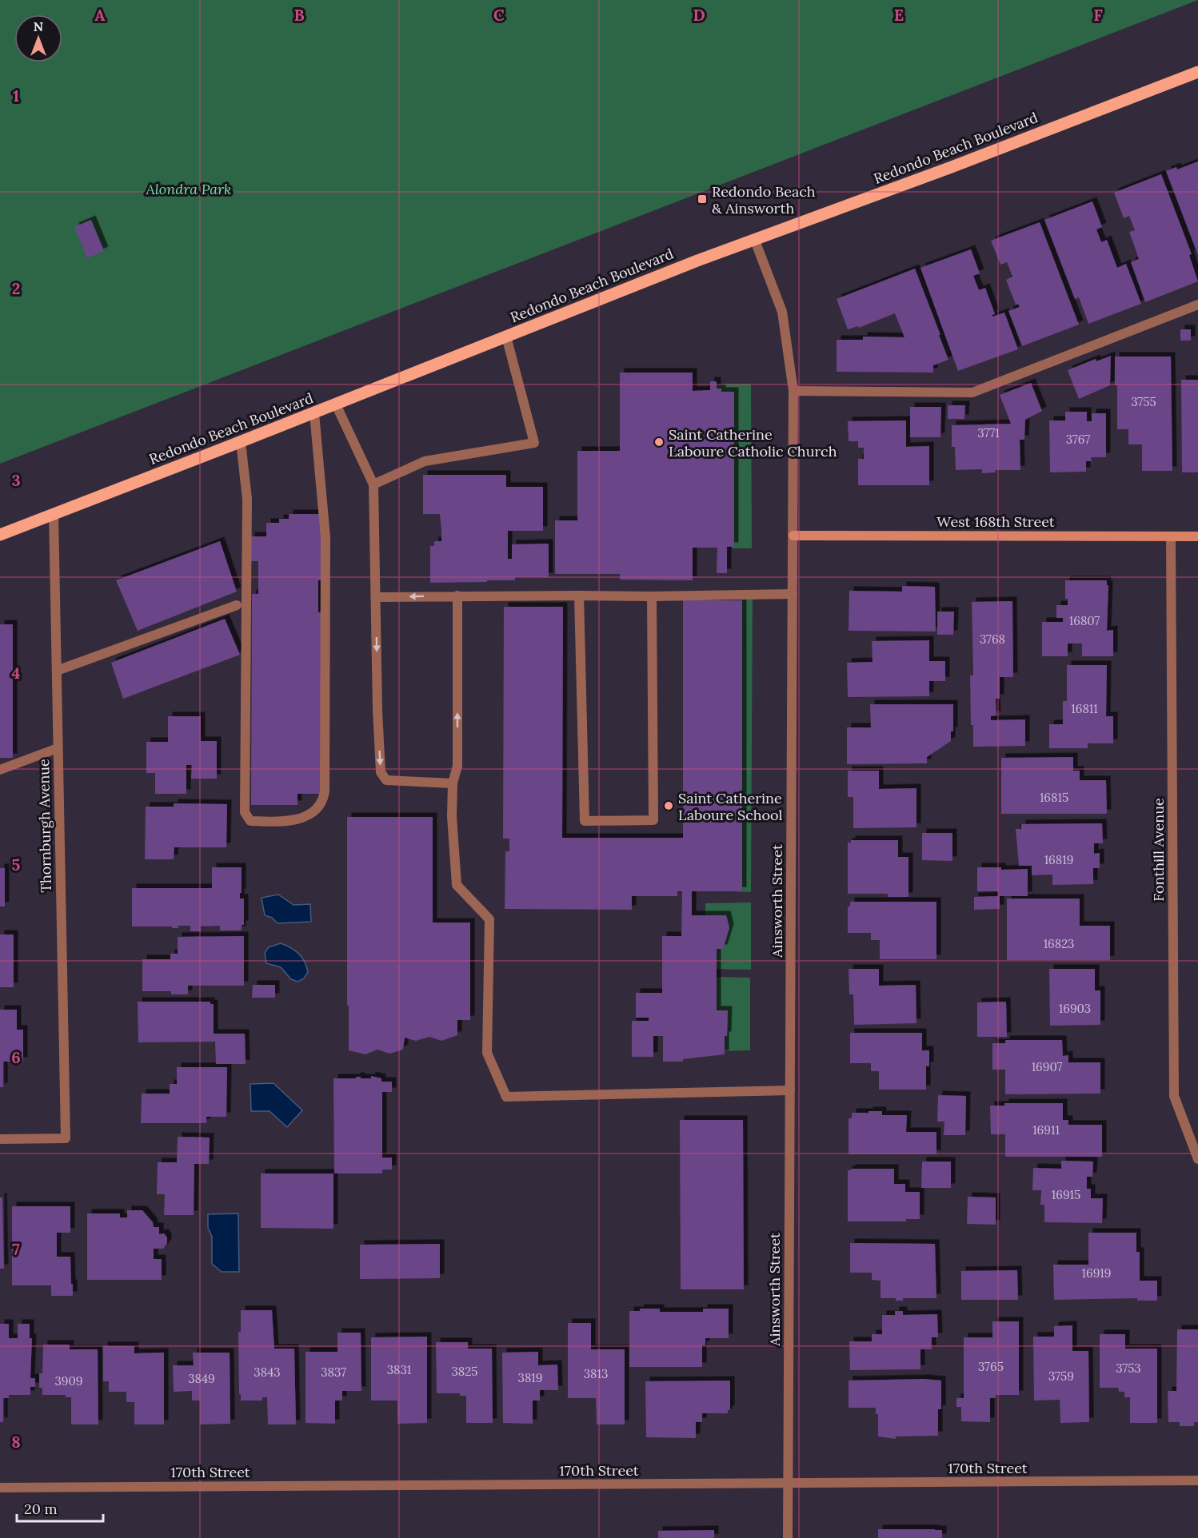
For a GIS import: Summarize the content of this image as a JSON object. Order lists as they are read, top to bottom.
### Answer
{
  "streets": {
    "main road": ["Redondo Beach Boulevard"],
    "street": [
      "West 168th Street",
      "Thornburgh Avenue",
      "Fonthill Avenue",
      "Ainsworth Street",
      "170th Street"
    ]
  },
  "crossings": [
    ["Redondo Beach Boulevard", "Thornburgh Avenue"],
    ["Redondo Beach Boulevard", "Ainsworth Street"],
    ["West 168th Street", "Fonthill Avenue"],
    ["West 168th Street", "Ainsworth Street"],
    ["Ainsworth Street", "170th Street"]
  ],
  "parks": ["Alondra Park"],
  "places": {
    "transit": ["Redondo Beach & Ainsworth"],
    "other": ["Saint Catherine Laboure Catholic Church", "Saint Catherine Laboure School"]
  },
  "house_numbers": [
    "3755",
    "3771",
    "3767",
    "16807",
    "3768",
    "16811",
    "16815",
    "16819",
    "16823",
    "16903",
    "16907",
    "16911",
    "16915",
    "16919",
    "3765",
    "3753",
    "3831",
    "3825",
    "3843",
    "3837",
    "3813",
    "3759",
    "3819",
    "3849",
    "3909"
  ],
  "scale_bar": "20 m",
  "north": "top",
  "grid": {
    "columns": [
      "A",
      "B",
      "C",
      "D",
      "E",
      "F"
    ],
    "rows": [
      "1",
      "2",
      "3",
      "4",
      "5",
      "6",
      "7",
      "8"
    ]
  }
}
